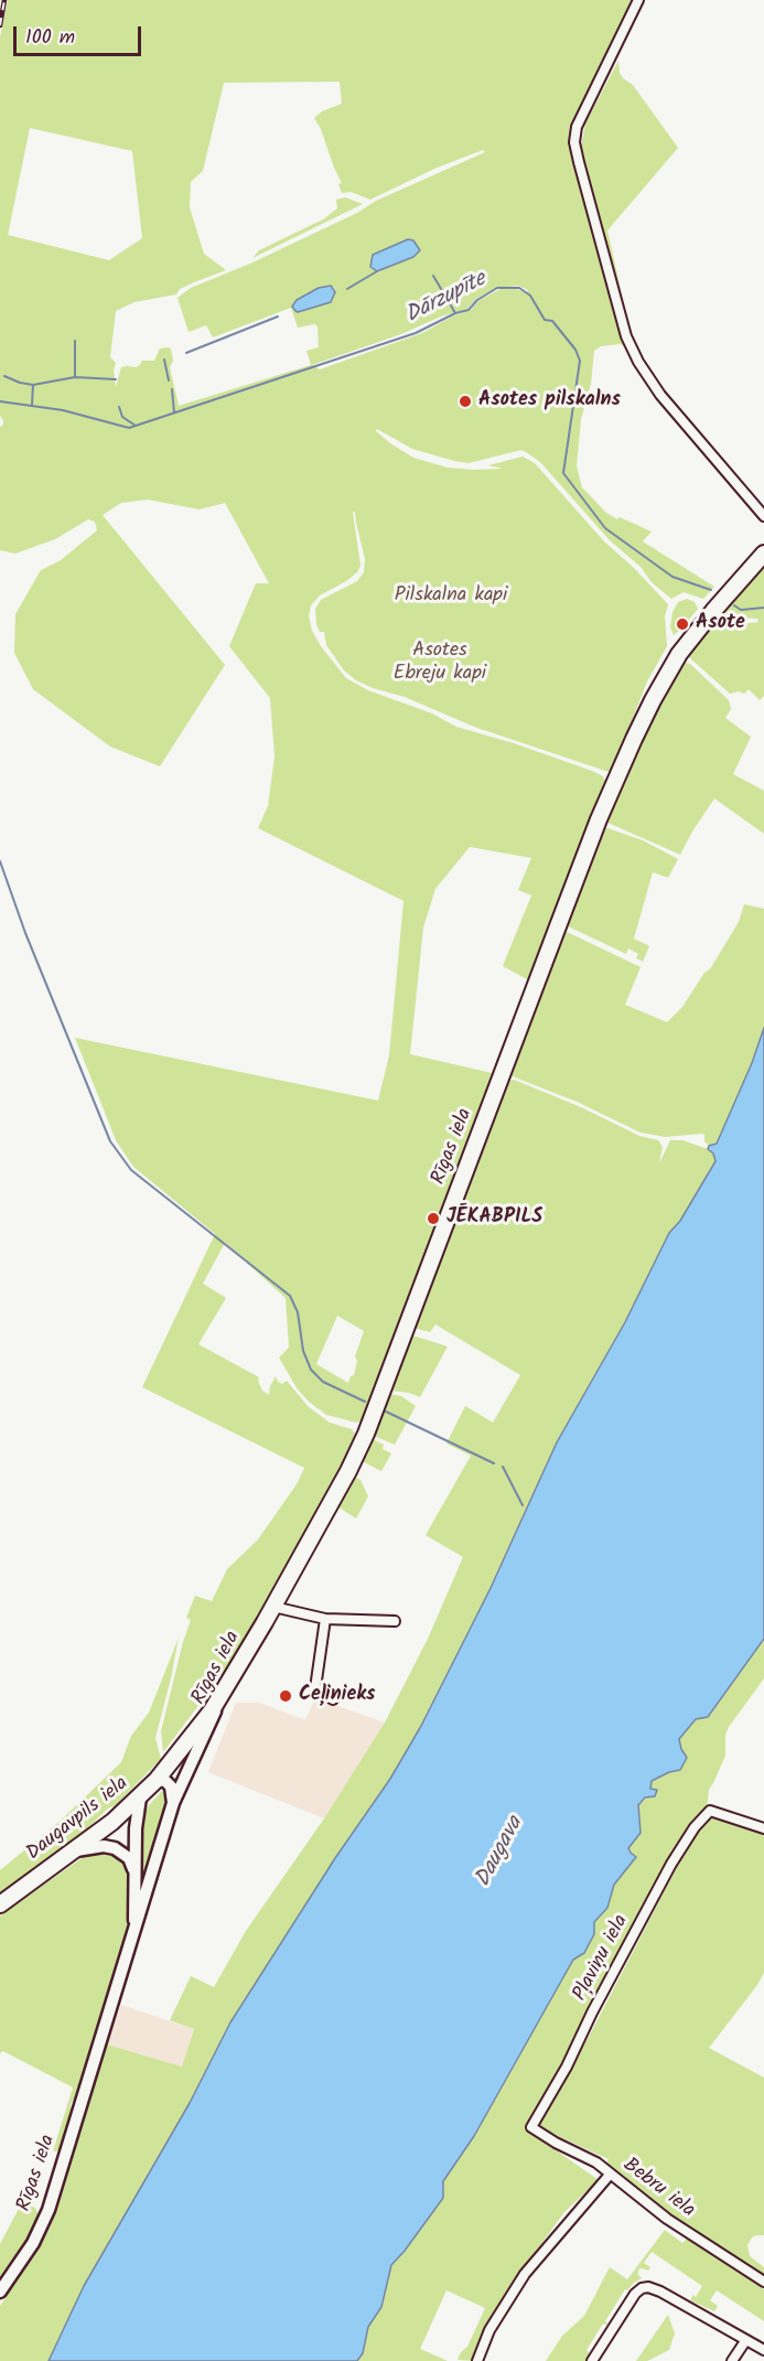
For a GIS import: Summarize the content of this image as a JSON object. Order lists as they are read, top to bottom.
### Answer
{
  "streets": {
    "highway": ["Rīgas iela", "Daugavpils iela"],
    "street": ["Pļaviņu iela", "Bebru iela"]
  },
  "crossings": [
    ["Rīgas iela", "Daugavpils iela"],
    ["Pļaviņu iela", "Bebru iela"]
  ],
  "water": ["Dārzupīte", "Daugava"],
  "parks": ["Pilskalna kapi", "Asotes Ebreju kapi"],
  "places": [
    "Asotes pilskalns",
    "Asote",
    "JĒKABPILS",
    "Ceļinieks"
  ],
  "scale_bar": "100 m"
}
